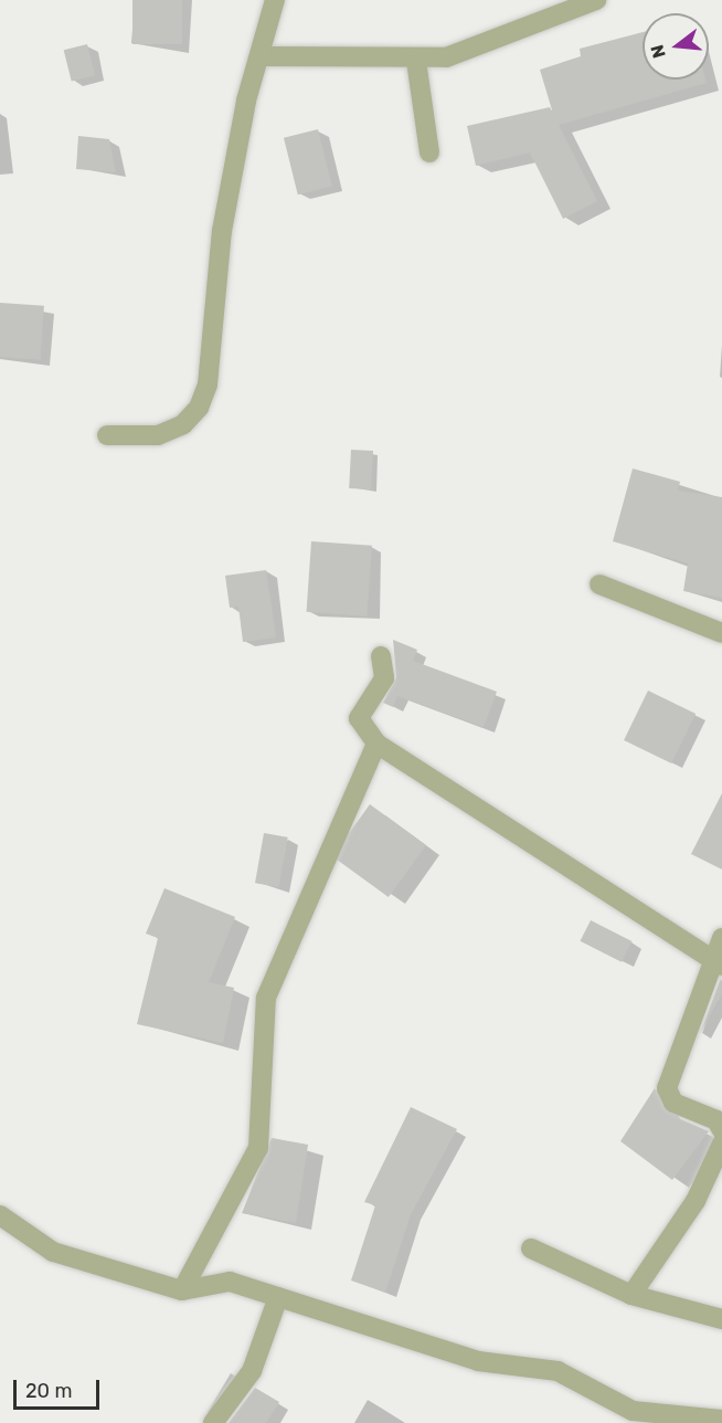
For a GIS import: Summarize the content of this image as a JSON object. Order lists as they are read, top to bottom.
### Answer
{
  "scale_bar": "20 m",
  "north": "left"
}
